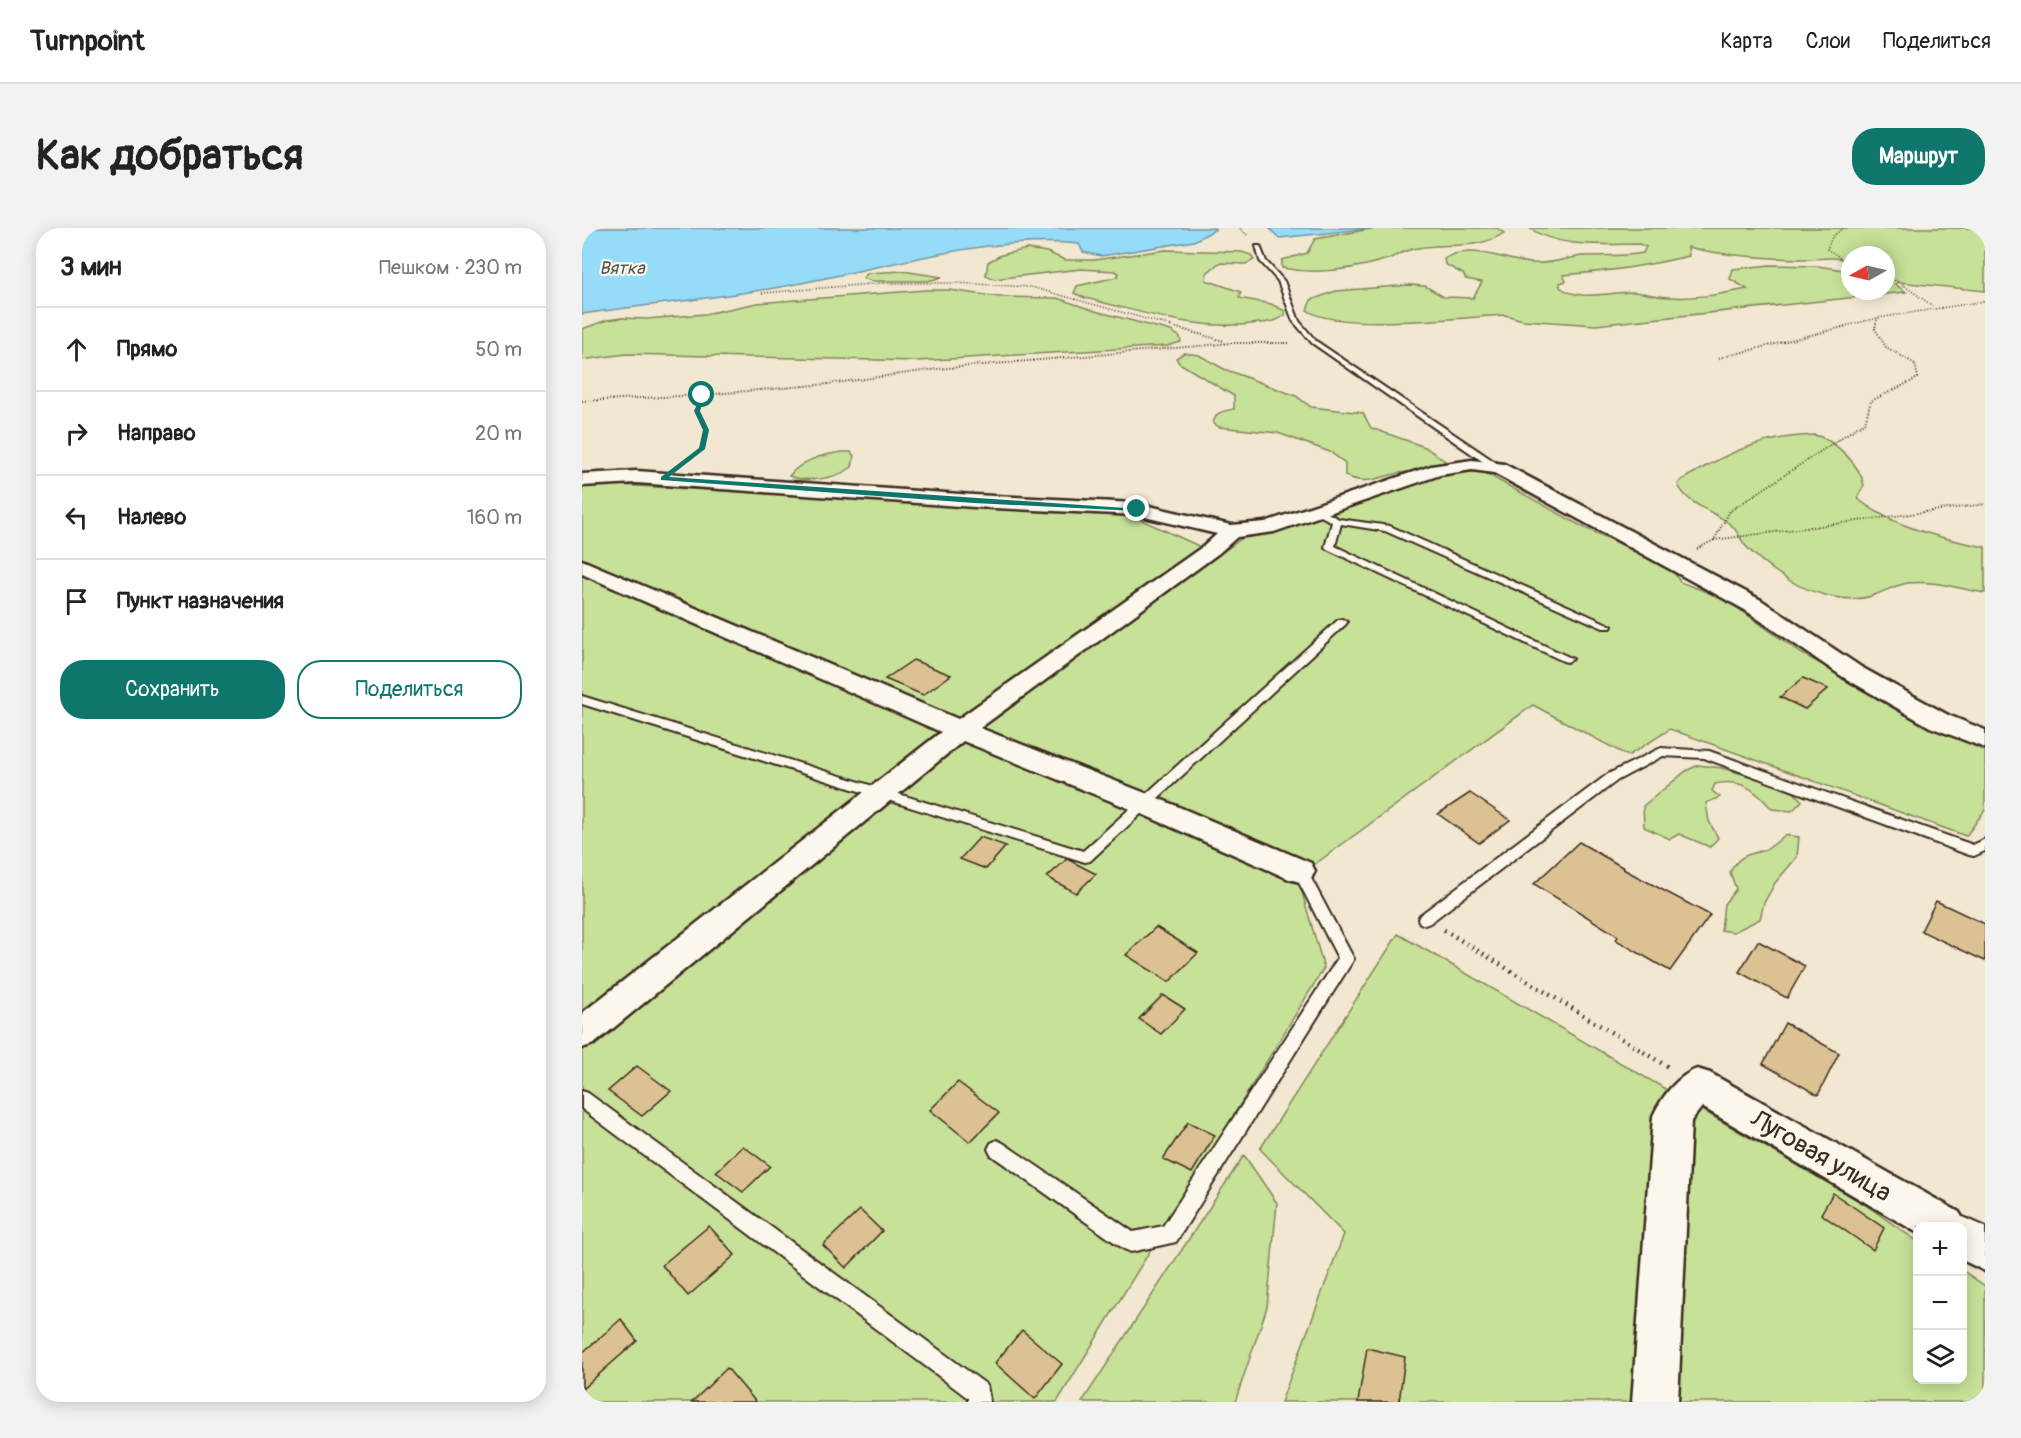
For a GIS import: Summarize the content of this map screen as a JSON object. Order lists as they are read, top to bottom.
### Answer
{
  "streets": {
    "street": ["Луговая улица"]
  },
  "water": ["Вятка"],
  "north": "left",
  "page": {
    "header": "Turnpoint",
    "nav": ["Карта", "Слои", "Поделиться"],
    "buttons": [
      "Маршрут",
      ["Сохранить", "Поделиться"]
    ],
    "title": "Как добраться",
    "heading": ["3 мин", "Пешком · 230 m"],
    "list": [
      ["Прямо", "50 m"],
      ["Направо", "20 m"],
      ["Налево", "160 m"],
      "Пункт назначения"
    ],
    "map_buttons": ["+", "−"]
  }
}
